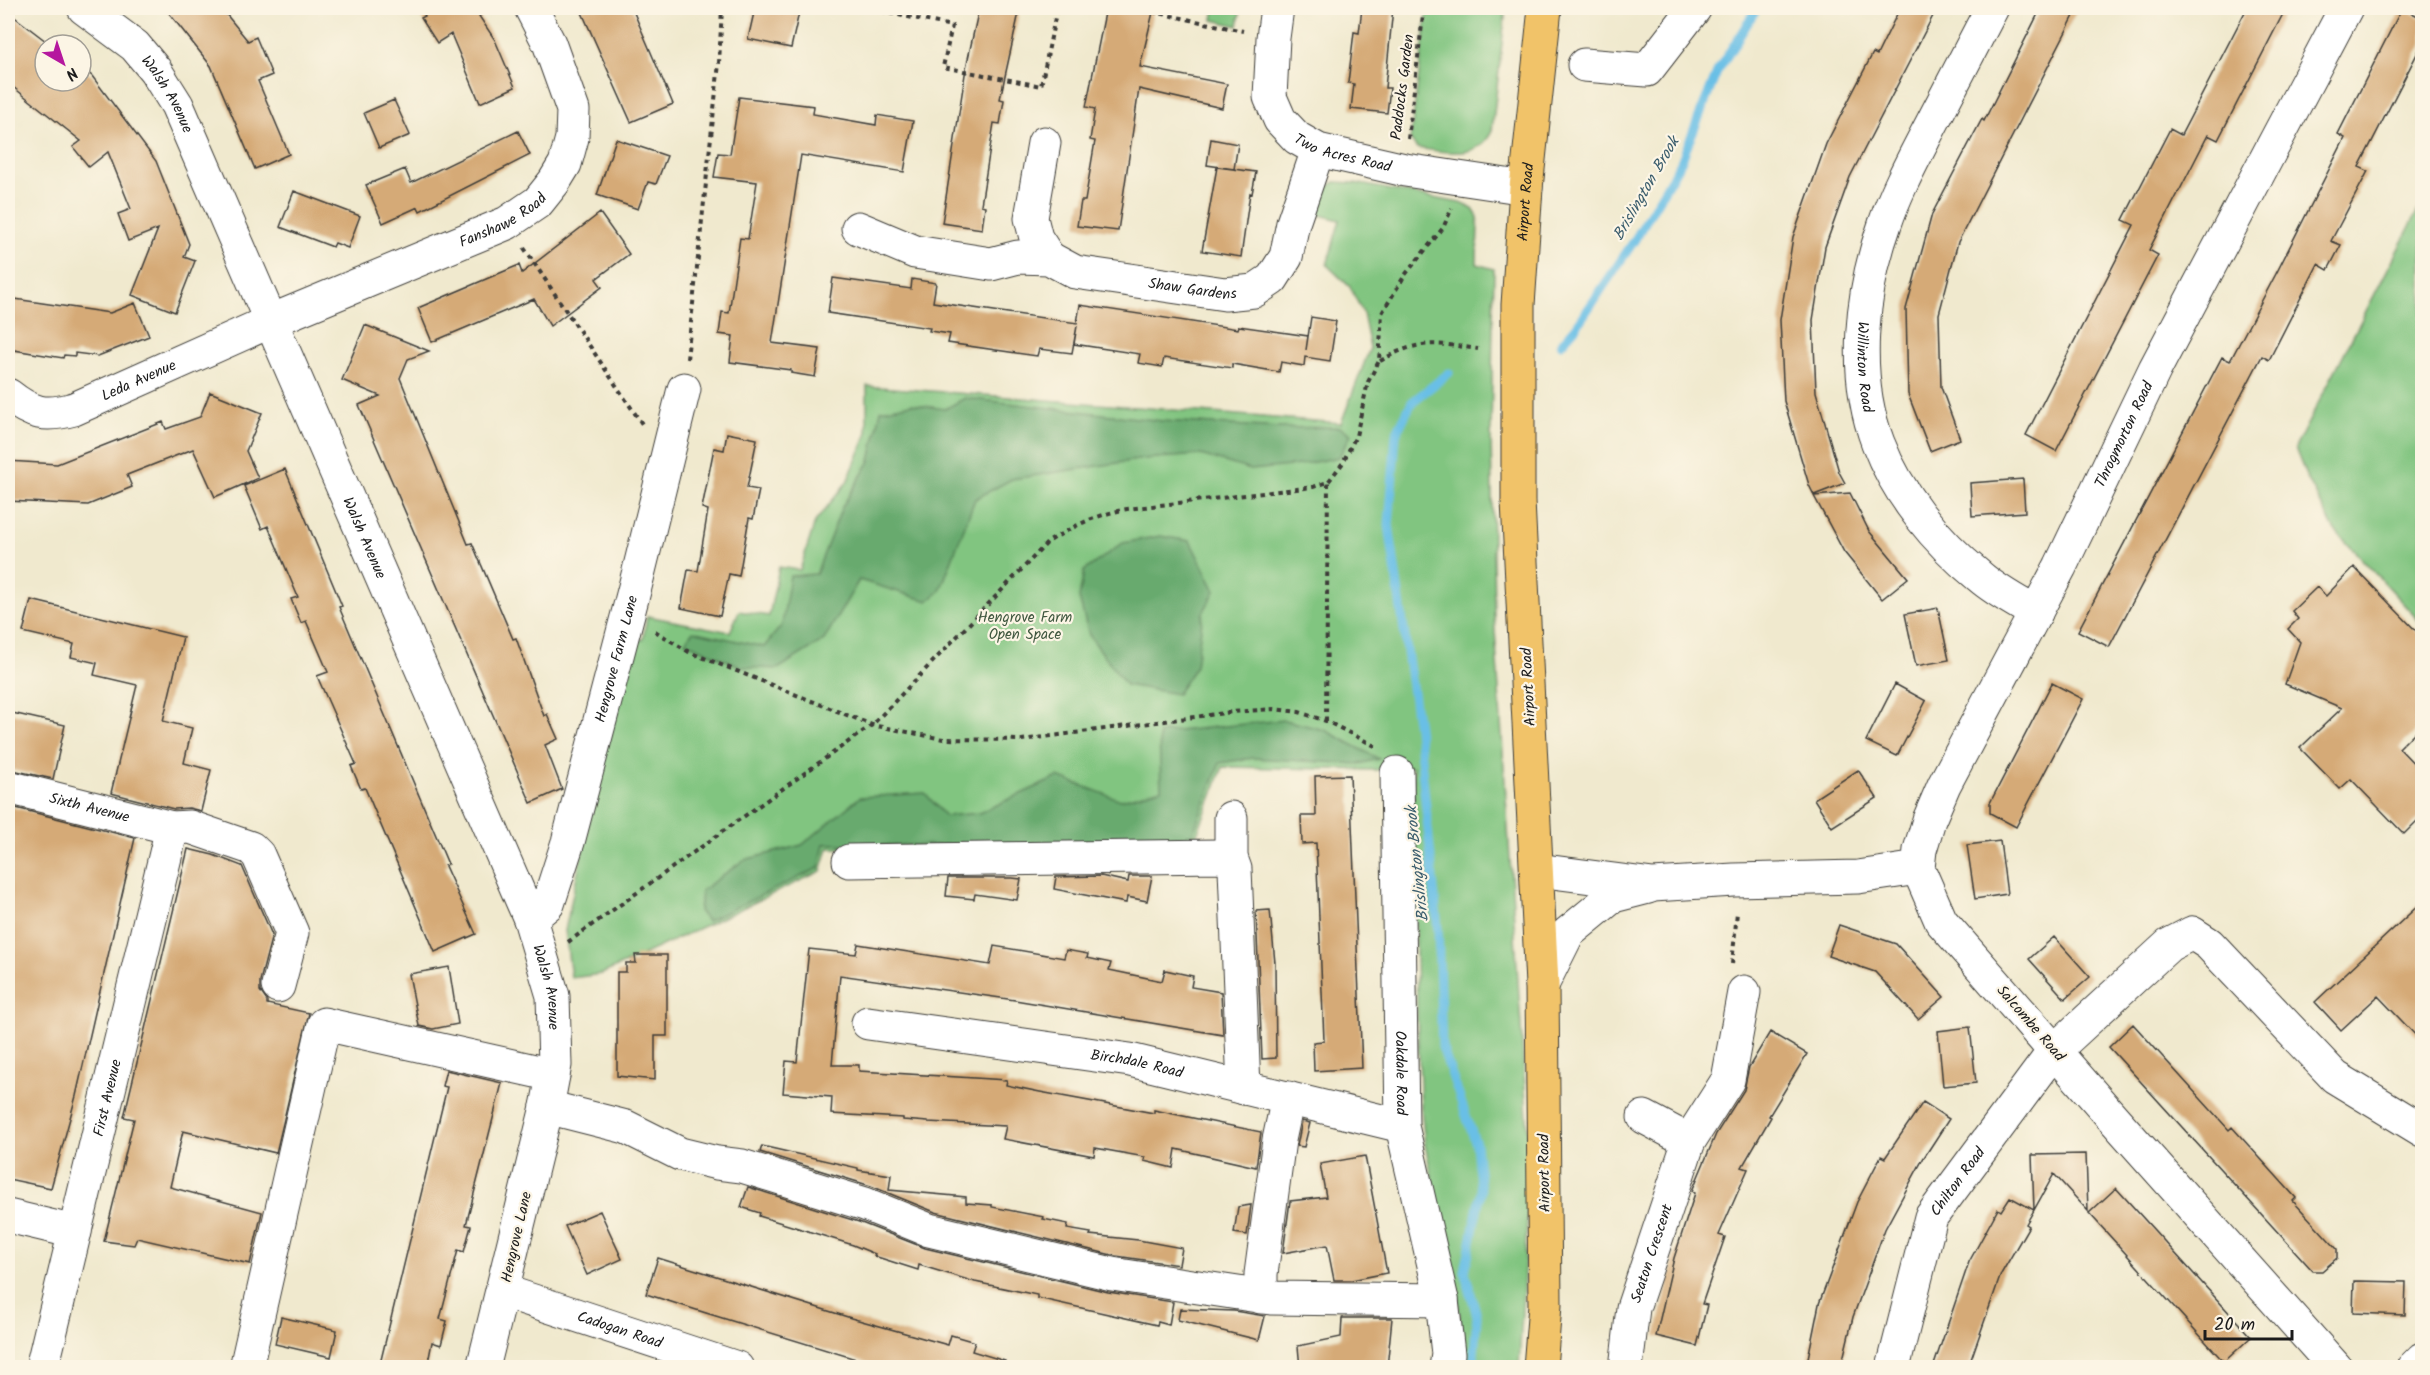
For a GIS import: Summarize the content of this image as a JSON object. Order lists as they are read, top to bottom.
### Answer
{
  "streets": {
    "highway": ["Airport Road"],
    "street": [
      "Walsh Avenue",
      "Two Acres Road",
      "Fanshawe Road",
      "Shaw Gardens",
      "Willinton Road",
      "Leda Avenue",
      "Throgmorton Road",
      "Hengrove Farm Lane",
      "Sixth Avenue",
      "Salcombe Road",
      "Birchdale Road",
      "Oakdale Road",
      "First Avenue",
      "Chilton Road",
      "Hengrove Lane",
      "Seaton Crescent",
      "Cadogan Road"
    ],
    "path": ["Paddocks Garden"]
  },
  "crossings": [
    ["Paddocks Garden", "Two Acres Road"],
    ["Walsh Avenue", "Fanshawe Road"],
    ["Walsh Avenue", "Leda Avenue"],
    ["Walsh Avenue", "Hengrove Farm Lane"],
    ["Walsh Avenue", "Hengrove Lane"],
    ["Two Acres Road", "Airport Road"],
    ["Two Acres Road", "Shaw Gardens"],
    ["Fanshawe Road", "Leda Avenue"],
    ["Willinton Road", "Throgmorton Road"],
    ["Throgmorton Road", "Salcombe Road"],
    ["Sixth Avenue", "First Avenue"],
    ["Salcombe Road", "Chilton Road"],
    ["Birchdale Road", "Oakdale Road"],
    ["Hengrove Lane", "Cadogan Road"]
  ],
  "water": ["Brislington Brook"],
  "parks": ["Hengrove Farm Open Space"],
  "scale_bar": "20 m",
  "north": "bottom right"
}
